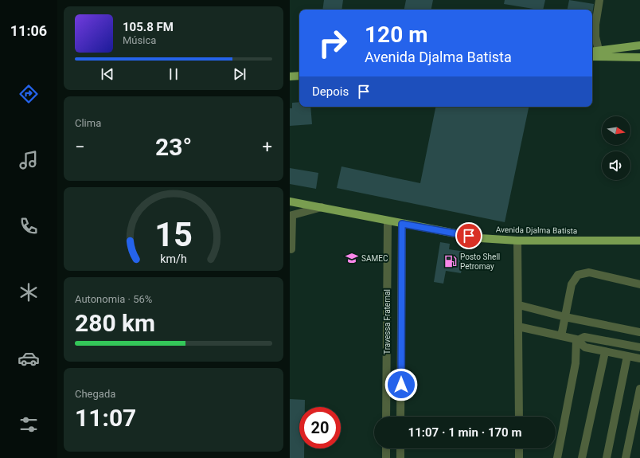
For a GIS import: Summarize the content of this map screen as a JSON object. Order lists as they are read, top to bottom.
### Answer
{
  "streets": {
    "main road": ["Avenida Djalma Batista"],
    "street": ["Travessa Fraternal"]
  },
  "crossings": [
    ["Avenida Djalma Batista", "Travessa Fraternal"]
  ],
  "places": {
    "school or university": ["SAMEC"],
    "fuel station": ["Posto Shell Petromay"]
  },
  "north": "right",
  "page": {
    "tabs": "11:06",
    "turn": ["120 m", "Avenida Djalma Batista"],
    "song": ["105.8 FM", "Música"],
    "then": "Depois",
    "tile": [
      "Clima",
      ["Autonomia · 56%", "280 km"],
      ["Chegada", "11:07"]
    ],
    "heat": ["−", "23°", "+"],
    "limit": "20",
    "trip": "11:07 · 1 min · 170 m",
    "gauge": ["15", "km/h"]
  }
}
